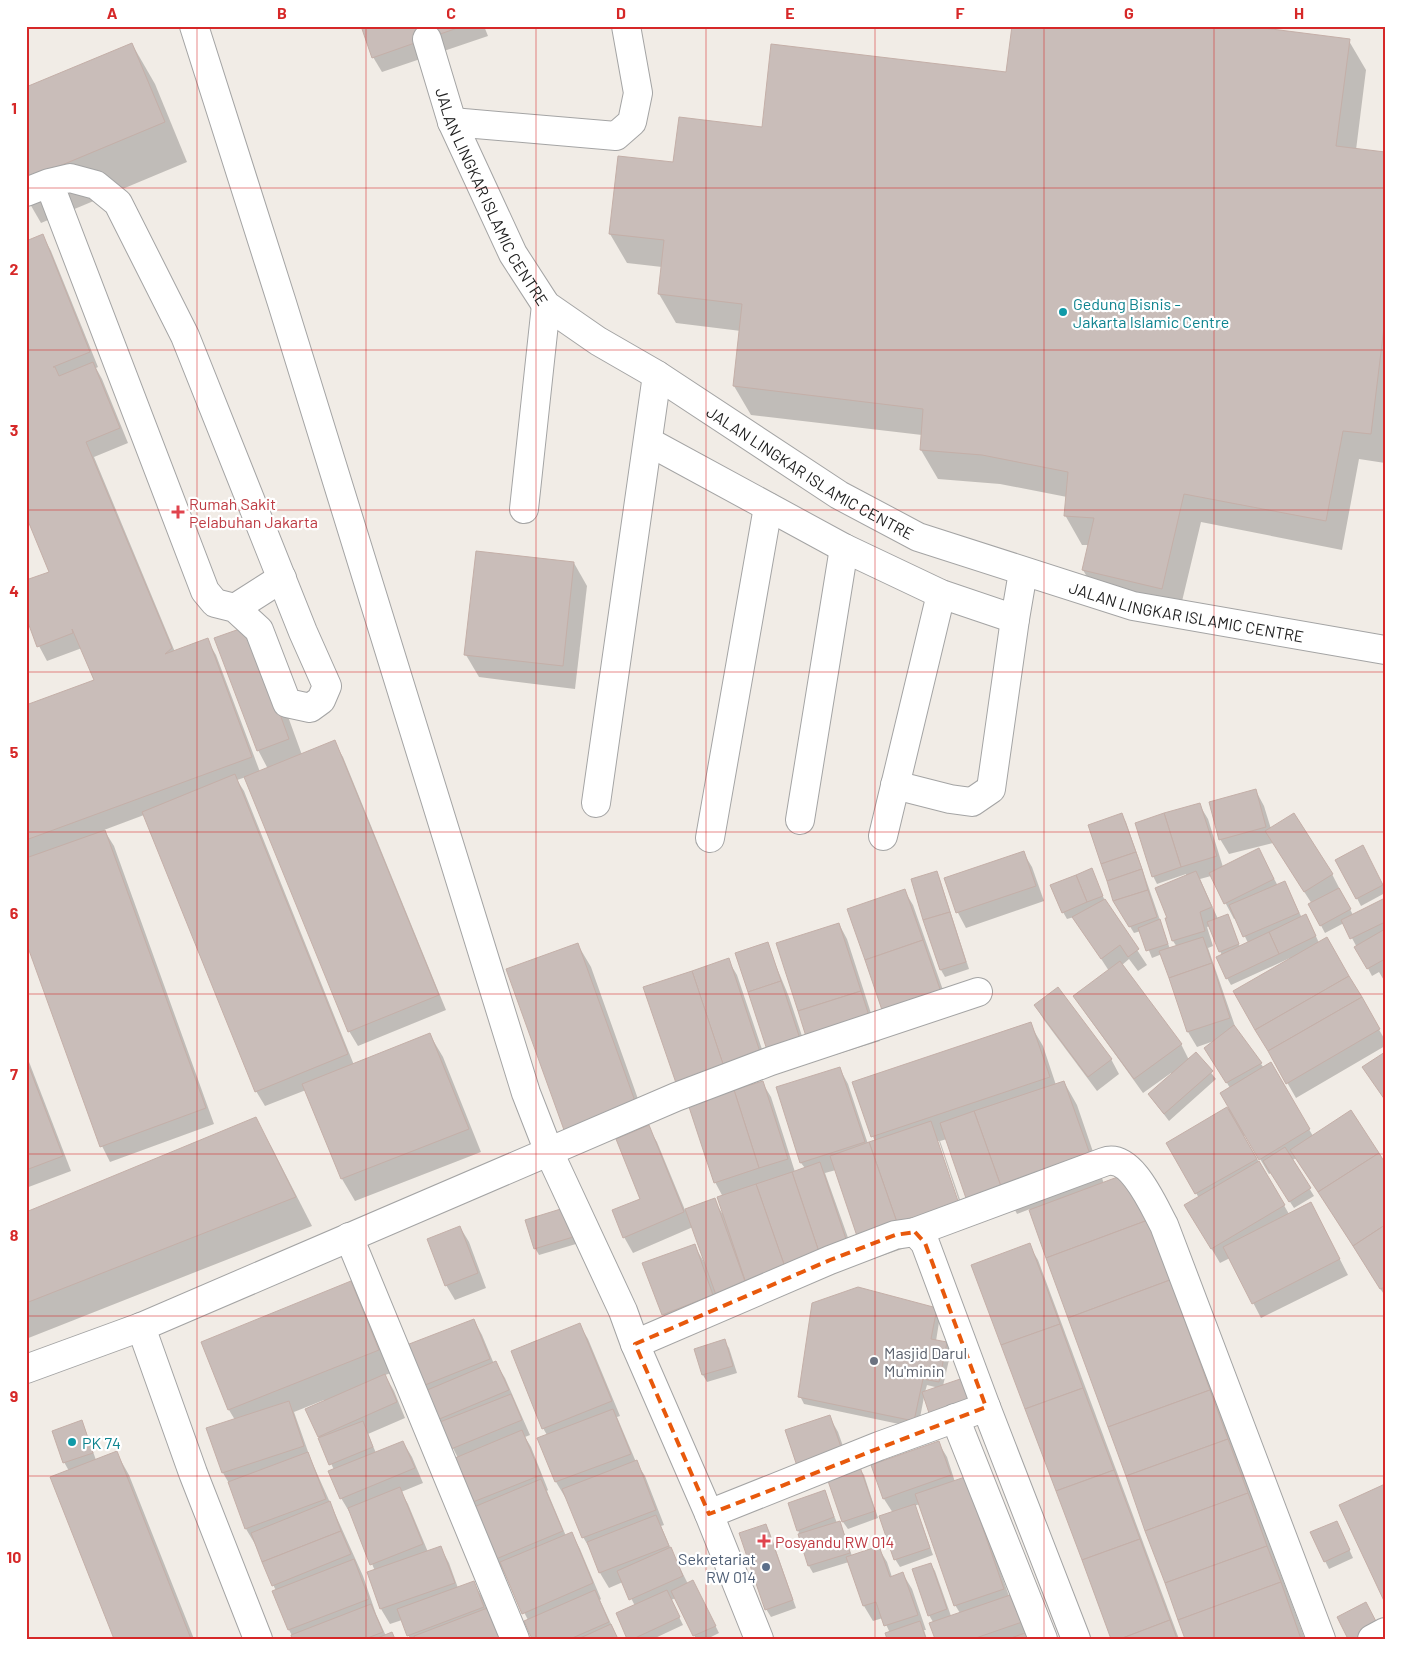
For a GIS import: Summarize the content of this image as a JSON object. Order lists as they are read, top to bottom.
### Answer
{
  "streets": {
    "street": ["JALAN LINGKAR ISLAMIC CENTRE"]
  },
  "places": {
    "other": [
      "Gedung Bisnis - Jakarta Islamic Centre",
      "Masjid Darul Mu'minin",
      "PK 74",
      "Sekretariat RW 014"
    ],
    "health": ["Rumah Sakit Pelabuhan Jakarta", "Posyandu RW 014"]
  },
  "grid": {
    "columns": [
      "A",
      "B",
      "C",
      "D",
      "E",
      "F",
      "G",
      "H"
    ],
    "rows": [
      "1",
      "2",
      "3",
      "4",
      "5",
      "6",
      "7",
      "8",
      "9",
      "10"
    ]
  }
}
